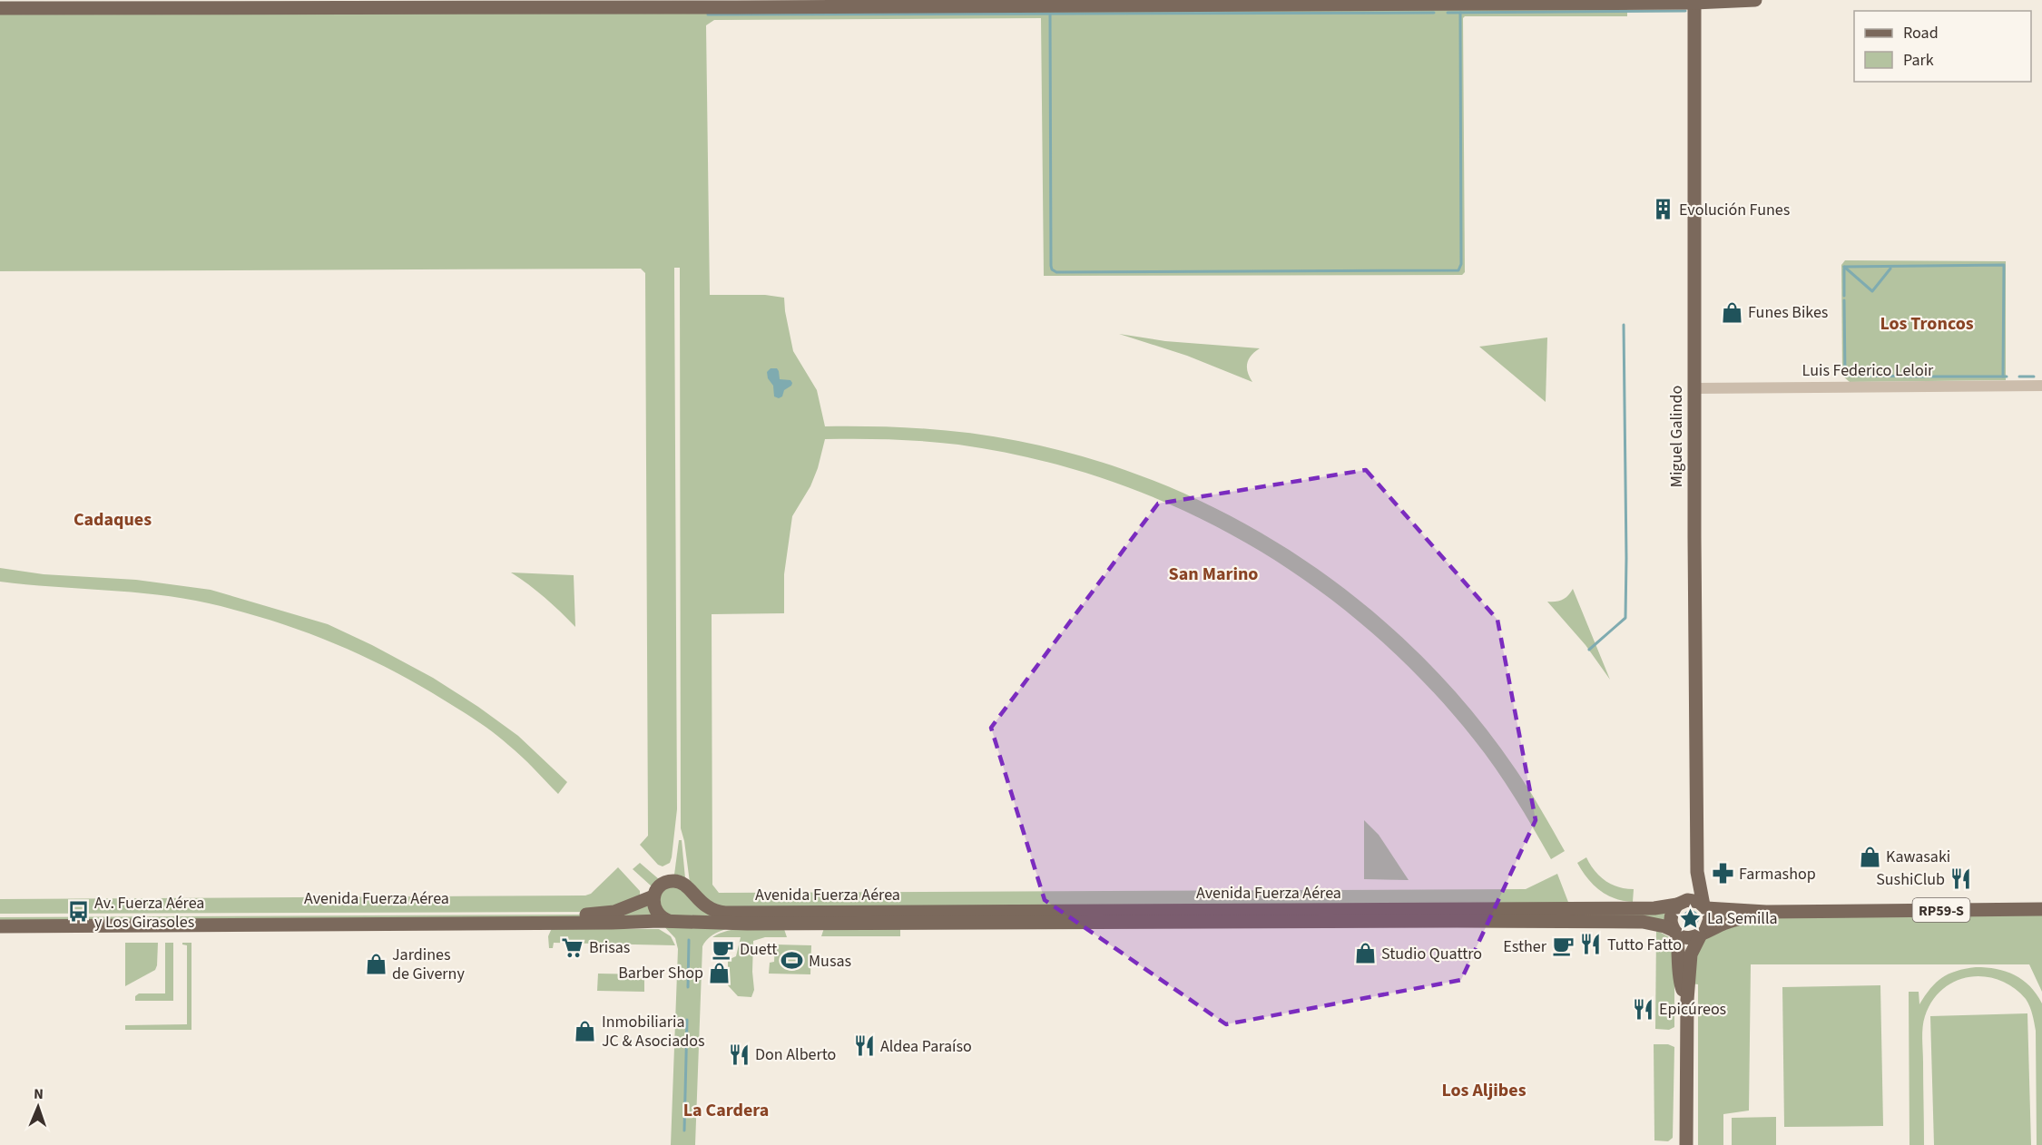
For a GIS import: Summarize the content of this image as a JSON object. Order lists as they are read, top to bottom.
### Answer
{
  "streets": {
    "main road": ["Miguel Galindo", "Avenida Fuerza Aérea", "RP59-S"],
    "street": ["Luis Federico Leloir"]
  },
  "crossings": [
    ["Luis Federico Leloir", "Miguel Galindo"],
    ["Miguel Galindo", "Avenida Fuerza Aérea"]
  ],
  "districts": [
    "Los Troncos",
    "Cadaques",
    "San Marino",
    "Los Aljibes",
    "La Cardera"
  ],
  "places": {
    "building": ["Evolución Funes"],
    "shop": [
      "Funes Bikes",
      "Kawasaki",
      "Studio Quattro",
      "Jardines de Giverny",
      "Barber Shop",
      "Inmobiliaria JC & Asociados"
    ],
    "pharmacy": ["Farmashop"],
    "restaurant": [
      "SushiClub",
      "Tutto Fatto",
      "Epicúreos",
      "Aldea Paraíso",
      "Don Alberto"
    ],
    "bus stop": ["Av. Fuerza Aérea y Los Girasoles"],
    "place": ["La Semilla"],
    "cafe": ["Esther", "Duett"],
    "supermarket": ["Brisas"],
    "sports": ["Musas"]
  },
  "legend": ["Road", "Park"],
  "north": "top"
}
